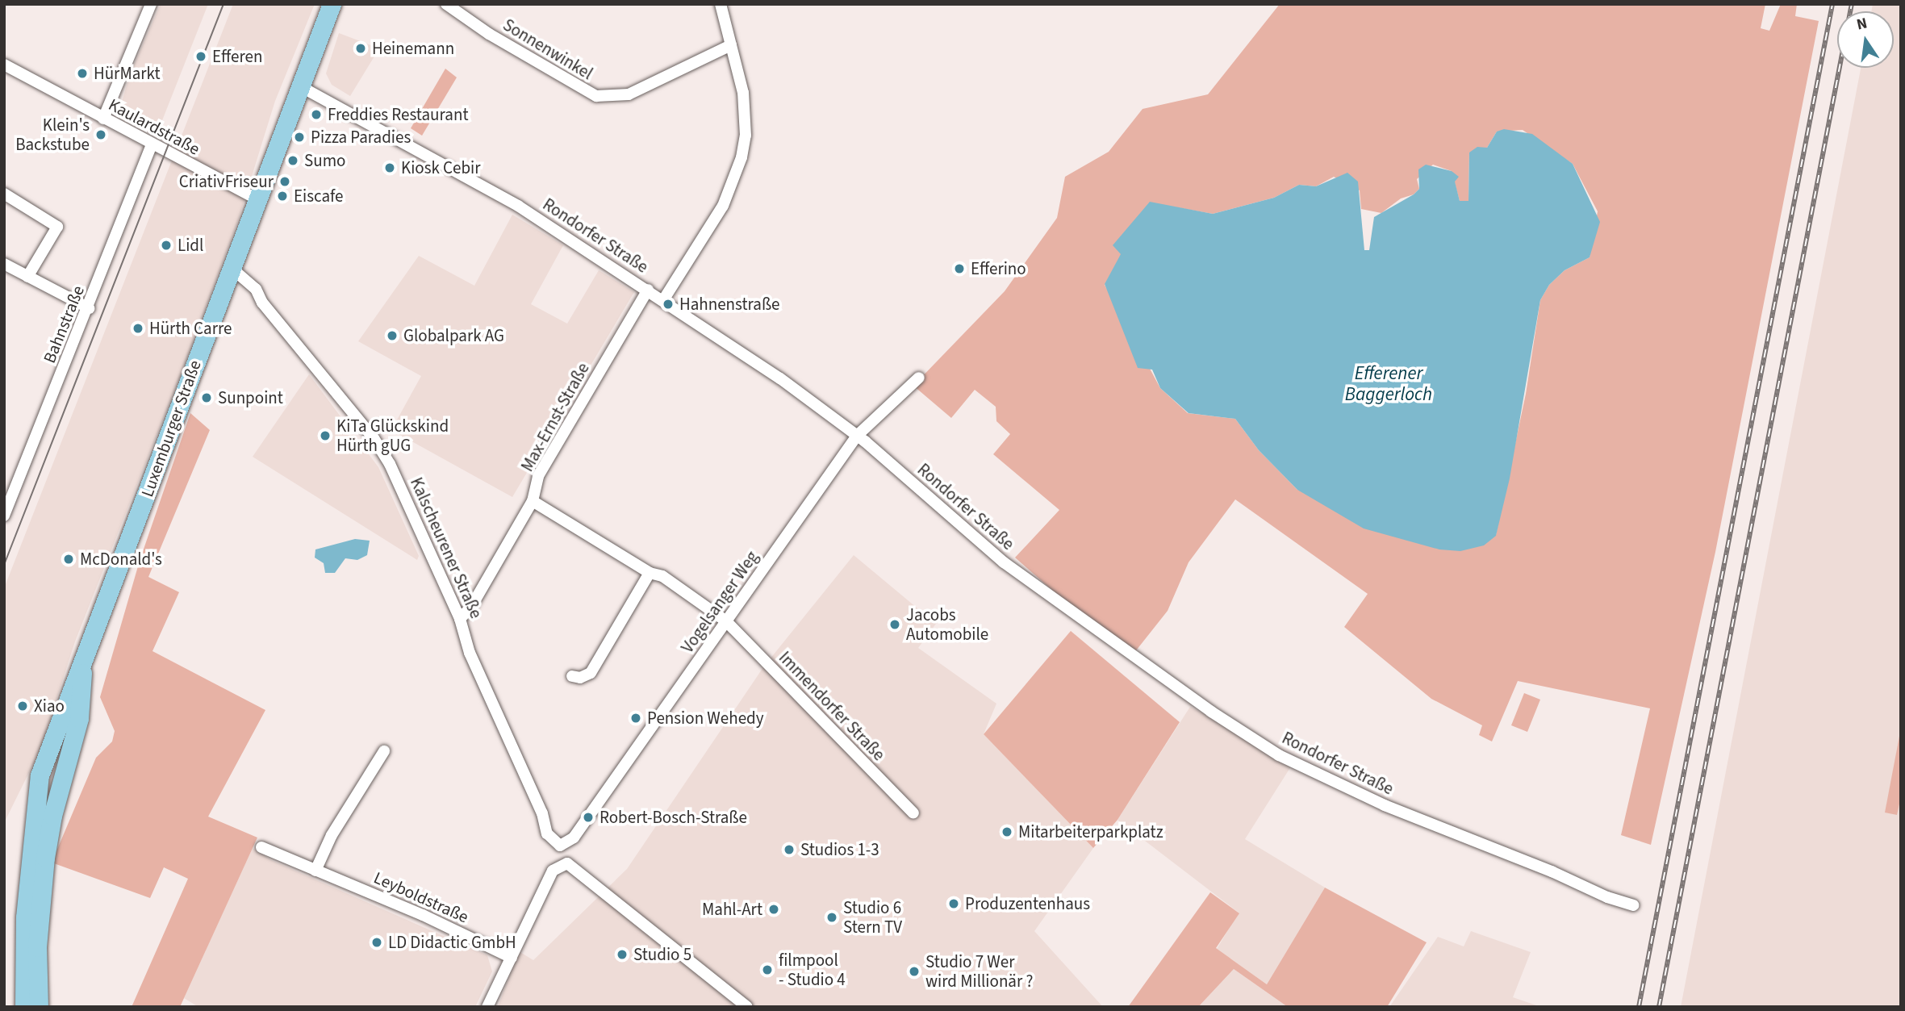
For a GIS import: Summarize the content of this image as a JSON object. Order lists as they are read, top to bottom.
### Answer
{
  "streets": {
    "main road": ["Luxemburger Straße"],
    "street": [
      "Sonnenwinkel",
      "Kaulardstraße",
      "Rondorfer Straße",
      "Bahnstraße",
      "Max-Ernst-Straße",
      "Kalscheurener Straße",
      "Vogelsanger Weg",
      "Immendorfer Straße",
      "Leyboldstraße"
    ]
  },
  "crossings": [
    ["Kaulardstraße", "Bahnstraße"],
    ["Kaulardstraße", "Luxemburger Straße"],
    ["Rondorfer Straße", "Max-Ernst-Straße"],
    ["Rondorfer Straße", "Luxemburger Straße"],
    ["Rondorfer Straße", "Vogelsanger Weg"],
    ["Max-Ernst-Straße", "Kalscheurener Straße"],
    ["Max-Ernst-Straße", "Immendorfer Straße"],
    ["Luxemburger Straße", "Kalscheurener Straße"],
    ["Kalscheurener Straße", "Vogelsanger Weg"],
    ["Vogelsanger Weg", "Immendorfer Straße"]
  ],
  "water": ["Efferener Baggerloch"],
  "places": [
    "Heinemann",
    "Efferen",
    "HürMarkt",
    "Freddies Restaurant",
    "Klein's Backstube",
    "Pizza Paradies",
    "Sumo",
    "Kiosk Cebir",
    "CriativFriseur",
    "Eiscafe",
    "Lidl",
    "Efferino",
    "Hahnenstraße",
    "Hürth Carre",
    "Globalpark AG",
    "Sunpoint",
    "KiTa Glückskind Hürth gUG",
    "McDonald's",
    "Jacobs Automobile",
    "Xiao",
    "Pension Wehedy",
    "Robert-Bosch-Straße",
    "Mitarbeiterparkplatz",
    "Studios 1-3",
    "Produzentenhaus",
    "Mahl-Art",
    "Studio 6 Stern TV",
    "LD Didactic GmbH",
    "Studio 5",
    "filmpool - Studio 4",
    "Studio 7 Wer wird Millionär ?"
  ],
  "north": "top"
}
